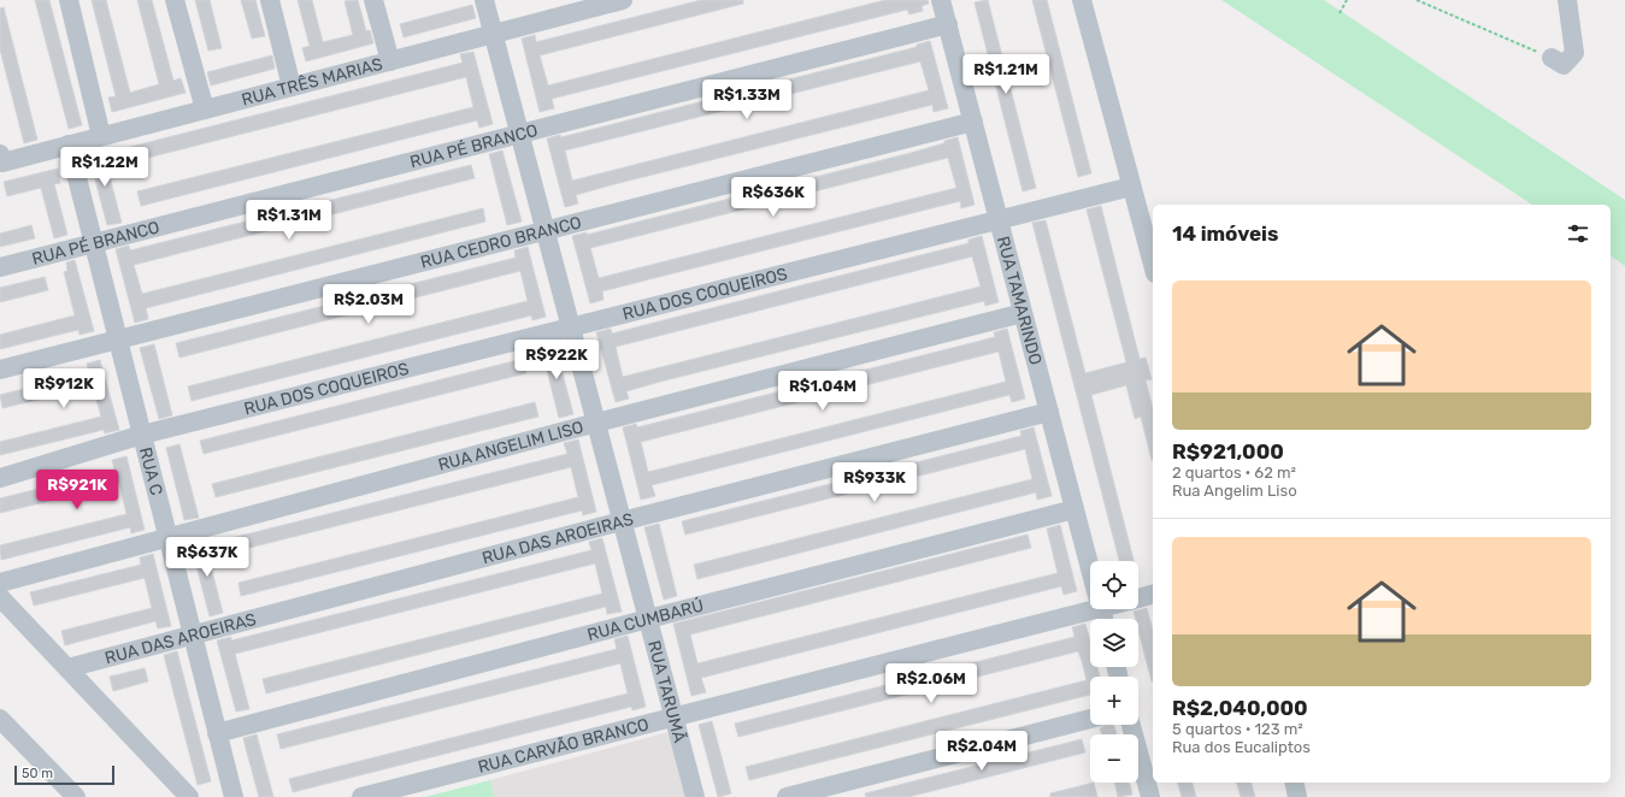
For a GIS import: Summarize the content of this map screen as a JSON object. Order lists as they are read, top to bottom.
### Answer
{
  "streets": {
    "street": [
      "RUA TRÊS MARIAS",
      "RUA PÉ BRANCO",
      "RUA CEDRO BRANCO",
      "RUA DOS COQUEIROS",
      "RUA TAMARINDO",
      "RUA ANGELIM LISO",
      "RUA C",
      "RUA DAS AROEIRAS",
      "RUA CUMBARÚ",
      "RUA TARUMÃ",
      "RUA CARVÃO BRANCO"
    ]
  },
  "crossings": [
    ["RUA TRÊS MARIAS", "RUA C"],
    ["RUA TRÊS MARIAS", "RUA TARUMÃ"],
    ["RUA PÉ BRANCO", "RUA TAMARINDO"],
    ["RUA PÉ BRANCO", "RUA C"],
    ["RUA PÉ BRANCO", "RUA TARUMÃ"],
    ["RUA CEDRO BRANCO", "RUA TAMARINDO"],
    ["RUA CEDRO BRANCO", "RUA C"],
    ["RUA CEDRO BRANCO", "RUA TARUMÃ"],
    ["RUA DOS COQUEIROS", "RUA TAMARINDO"],
    ["RUA DOS COQUEIROS", "RUA C"],
    ["RUA DOS COQUEIROS", "RUA TARUMÃ"],
    ["RUA TAMARINDO", "RUA ANGELIM LISO"],
    ["RUA TAMARINDO", "RUA DAS AROEIRAS"],
    ["RUA TAMARINDO", "RUA CUMBARÚ"],
    ["RUA ANGELIM LISO", "RUA C"],
    ["RUA ANGELIM LISO", "RUA TARUMÃ"],
    ["RUA C", "RUA DAS AROEIRAS"],
    ["RUA C", "RUA CUMBARÚ"],
    ["RUA DAS AROEIRAS", "RUA TARUMÃ"],
    ["RUA CUMBARÚ", "RUA TARUMÃ"],
    ["RUA TARUMÃ", "RUA CARVÃO BRANCO"]
  ],
  "scale_bar": "50 m",
  "page": {
    "price": [
      "R$1.21M",
      "R$1.33M",
      "R$1.22M",
      "R$636K",
      "R$1.31M",
      "R$2.03M",
      "R$922K",
      "R$912K",
      "R$1.04M",
      "R$933K",
      "R$921K",
      "R$637K",
      "R$2.06M",
      "R$2.04M"
    ],
    "heading": "14 imóveis",
    "list": [
      {
        "name": "R$921,000",
        "note": "2 quartos · 62 m² · Rua Angelim Liso"
      },
      {
        "name": "R$2,040,000",
        "note": "5 quartos · 123 m² · Rua dos Eucaliptos"
      }
    ],
    "map_buttons": ["+", "−"],
    "scale": "50 m"
  }
}
